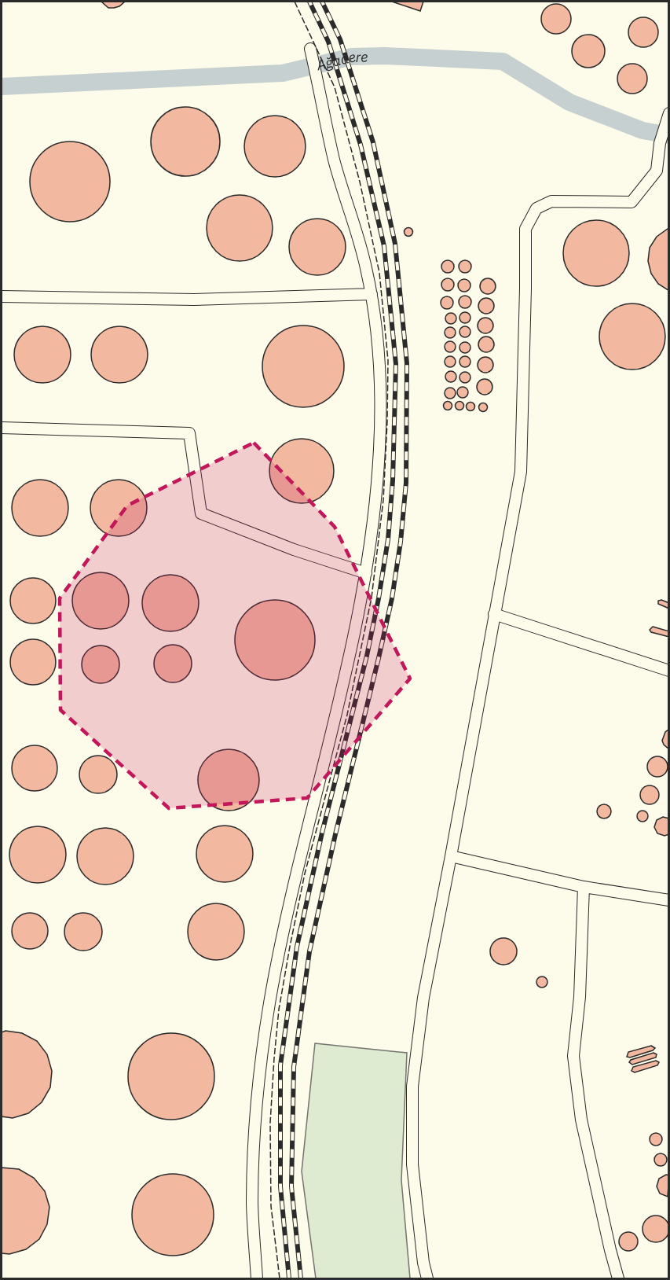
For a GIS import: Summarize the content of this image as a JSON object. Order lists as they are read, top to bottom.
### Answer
{
  "water": ["Ağadere"]
}
